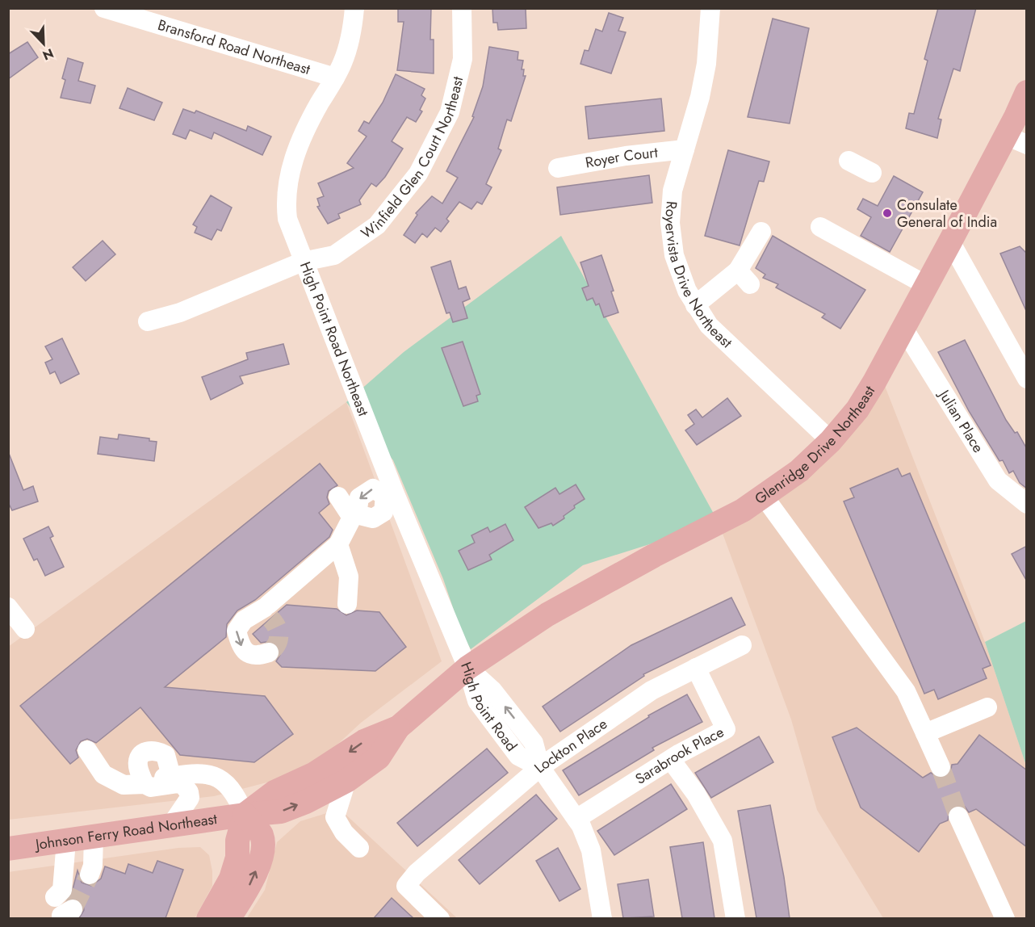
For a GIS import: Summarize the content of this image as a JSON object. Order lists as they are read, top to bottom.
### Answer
{
  "streets": {
    "main road": ["Glenridge Drive Northeast", "Johnson Ferry Road Northeast"],
    "street": [
      "Bransford Road Northeast",
      "Winfield Glen Court Northeast",
      "Royer Court",
      "Royervista Drive Northeast",
      "High Point Road Northeast",
      "Julian Place",
      "High Point Road",
      "Lockton Place",
      "Sarabrook Place"
    ]
  },
  "crossings": [
    ["Bransford Road Northeast", "High Point Road Northeast"],
    ["Winfield Glen Court Northeast", "High Point Road Northeast"],
    ["Royer Court", "Royervista Drive Northeast"],
    ["Royervista Drive Northeast", "Glenridge Drive Northeast"],
    ["High Point Road Northeast", "Glenridge Drive Northeast"],
    ["High Point Road Northeast", "High Point Road"],
    ["High Point Road Northeast", "Johnson Ferry Road Northeast"],
    ["Julian Place", "Glenridge Drive Northeast"],
    ["Glenridge Drive Northeast", "High Point Road"],
    ["Glenridge Drive Northeast", "Johnson Ferry Road Northeast"],
    ["High Point Road", "Lockton Place"],
    ["High Point Road", "Sarabrook Place"],
    ["High Point Road", "Johnson Ferry Road Northeast"],
    ["Lockton Place", "Sarabrook Place"]
  ],
  "places": ["Consulate General of India"],
  "north": "bottom right"
}
